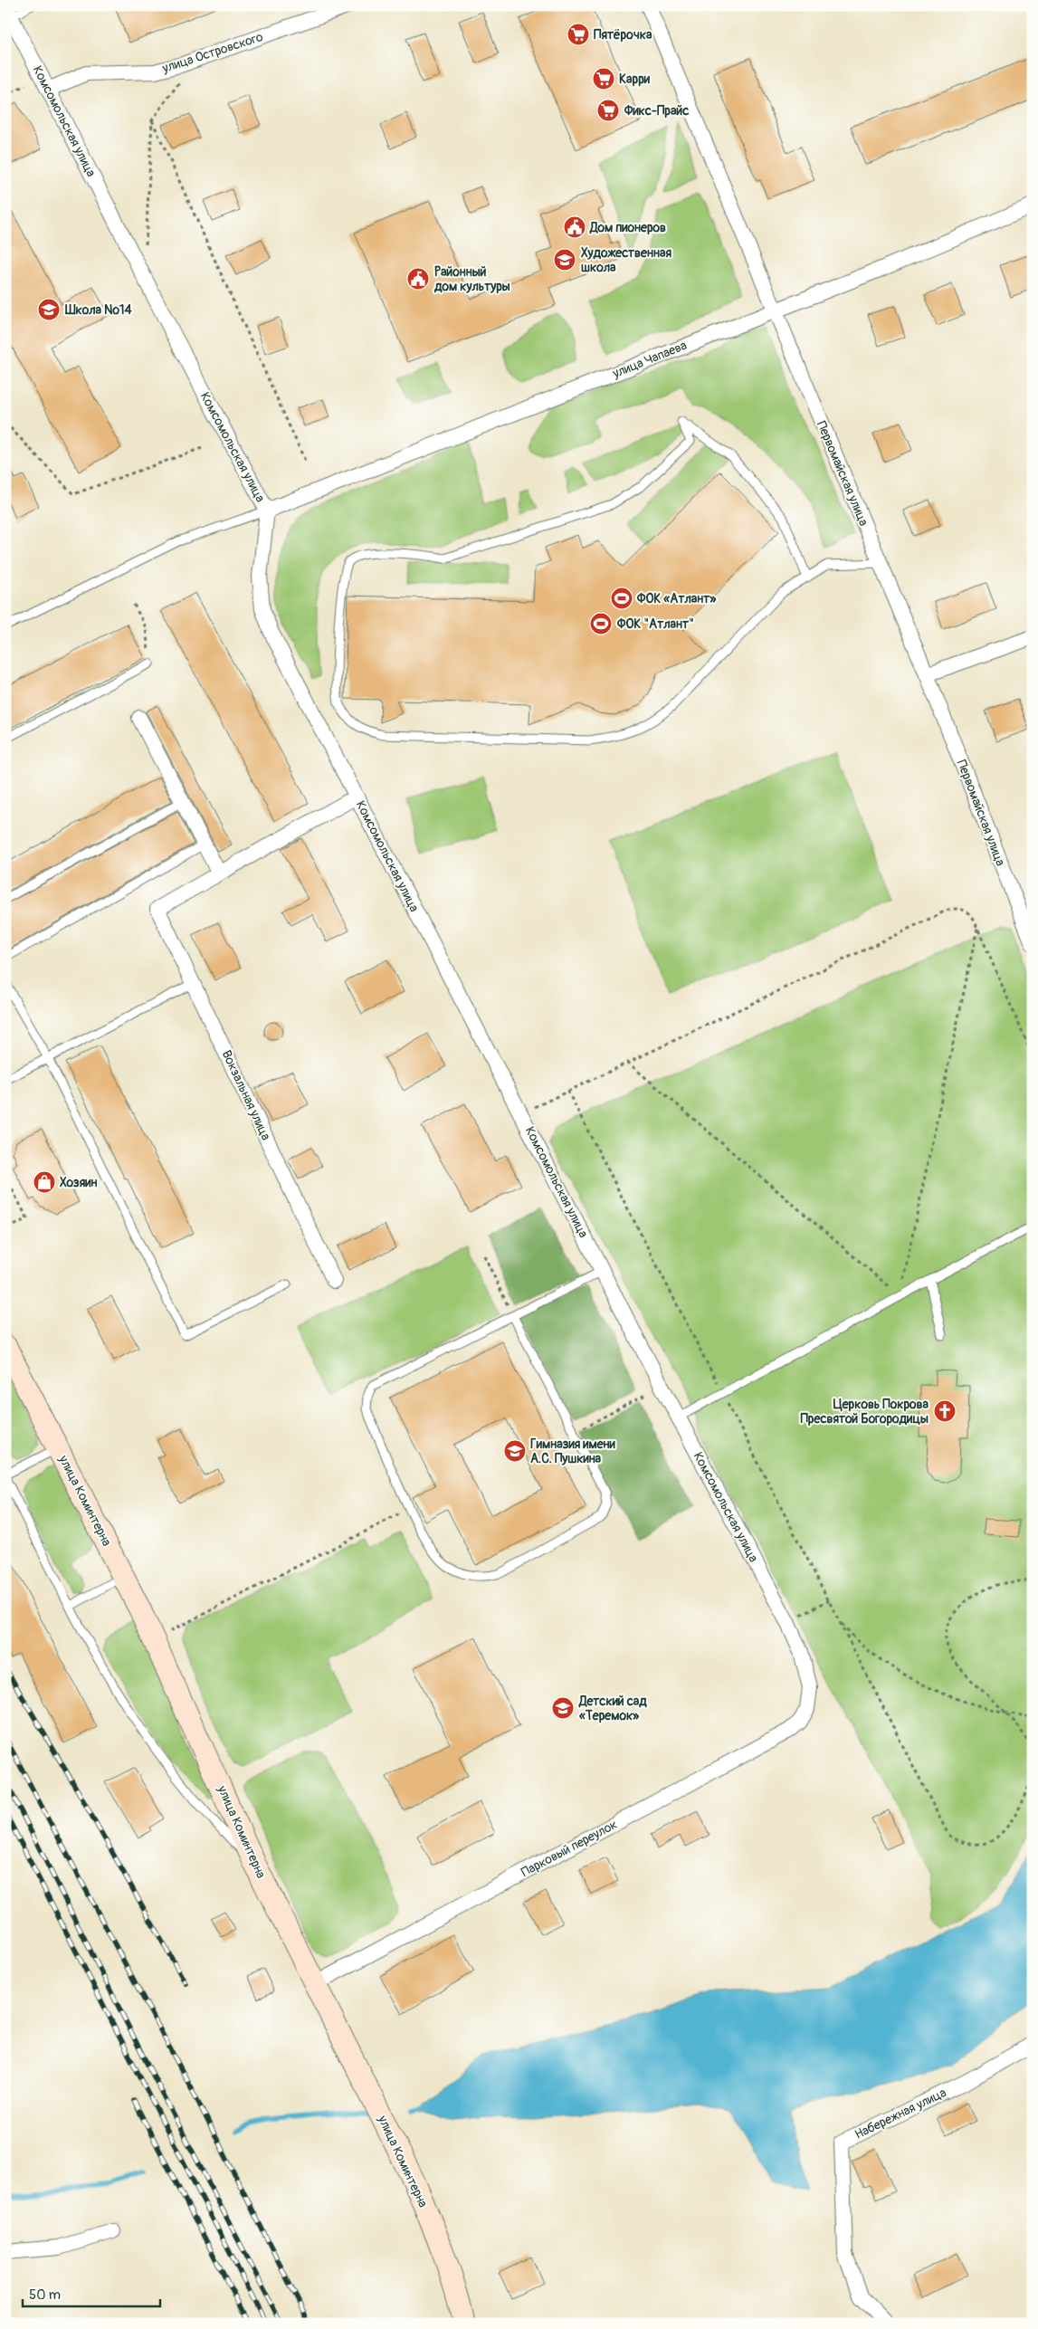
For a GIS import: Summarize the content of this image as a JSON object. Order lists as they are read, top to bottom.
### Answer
{
  "streets": {
    "street": [
      "улица Островского",
      "Комсомольская улица",
      "улица Чапаева",
      "Первомайская улица",
      "Вокзальная улица",
      "улица Коминтерна",
      "Парковый переулок",
      "Набережная улица"
    ]
  },
  "crossings": [
    ["улица Островского", "Комсомольская улица"],
    ["Комсомольская улица", "улица Чапаева"],
    ["Комсомольская улица", "Парковый переулок"],
    ["улица Чапаева", "Первомайская улица"],
    ["улица Коминтерна", "Парковый переулок"]
  ],
  "places": {
    "supermarket": ["Пятёрочка", "Карри", "Фикс-Прайс"],
    "public building": ["Дом пионеров", "Районный дом культуры"],
    "school or university": [
      "Художественная школа",
      "Школа №14",
      "Гимназия имени А.С. Пушкина",
      "Детский сад «Теремок»"
    ],
    "sports": ["ФОК «Атлант»", "ФОК \"Атлант\""],
    "shop": ["Хозяин"],
    "church": ["Церковь Покрова Пресвятой Богородицы"]
  },
  "scale_bar": "50 m"
}
